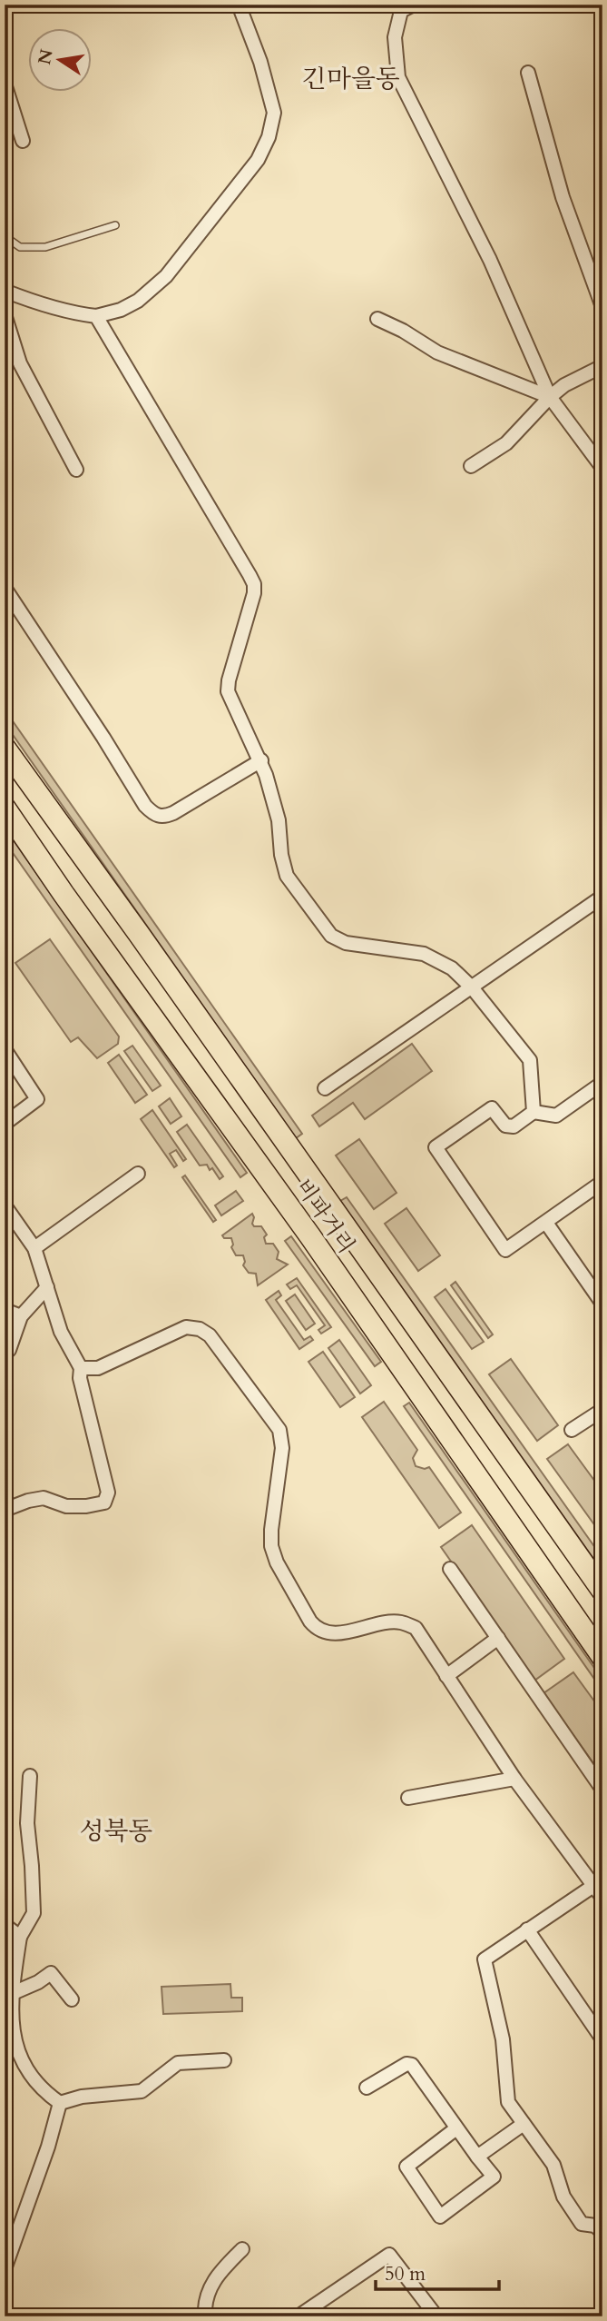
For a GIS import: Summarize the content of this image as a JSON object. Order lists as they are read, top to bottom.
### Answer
{
  "streets": {
    "main road": ["비파거리"]
  },
  "districts": ["긴마을동", "성북동"],
  "scale_bar": "50 m",
  "north": "left"
}
